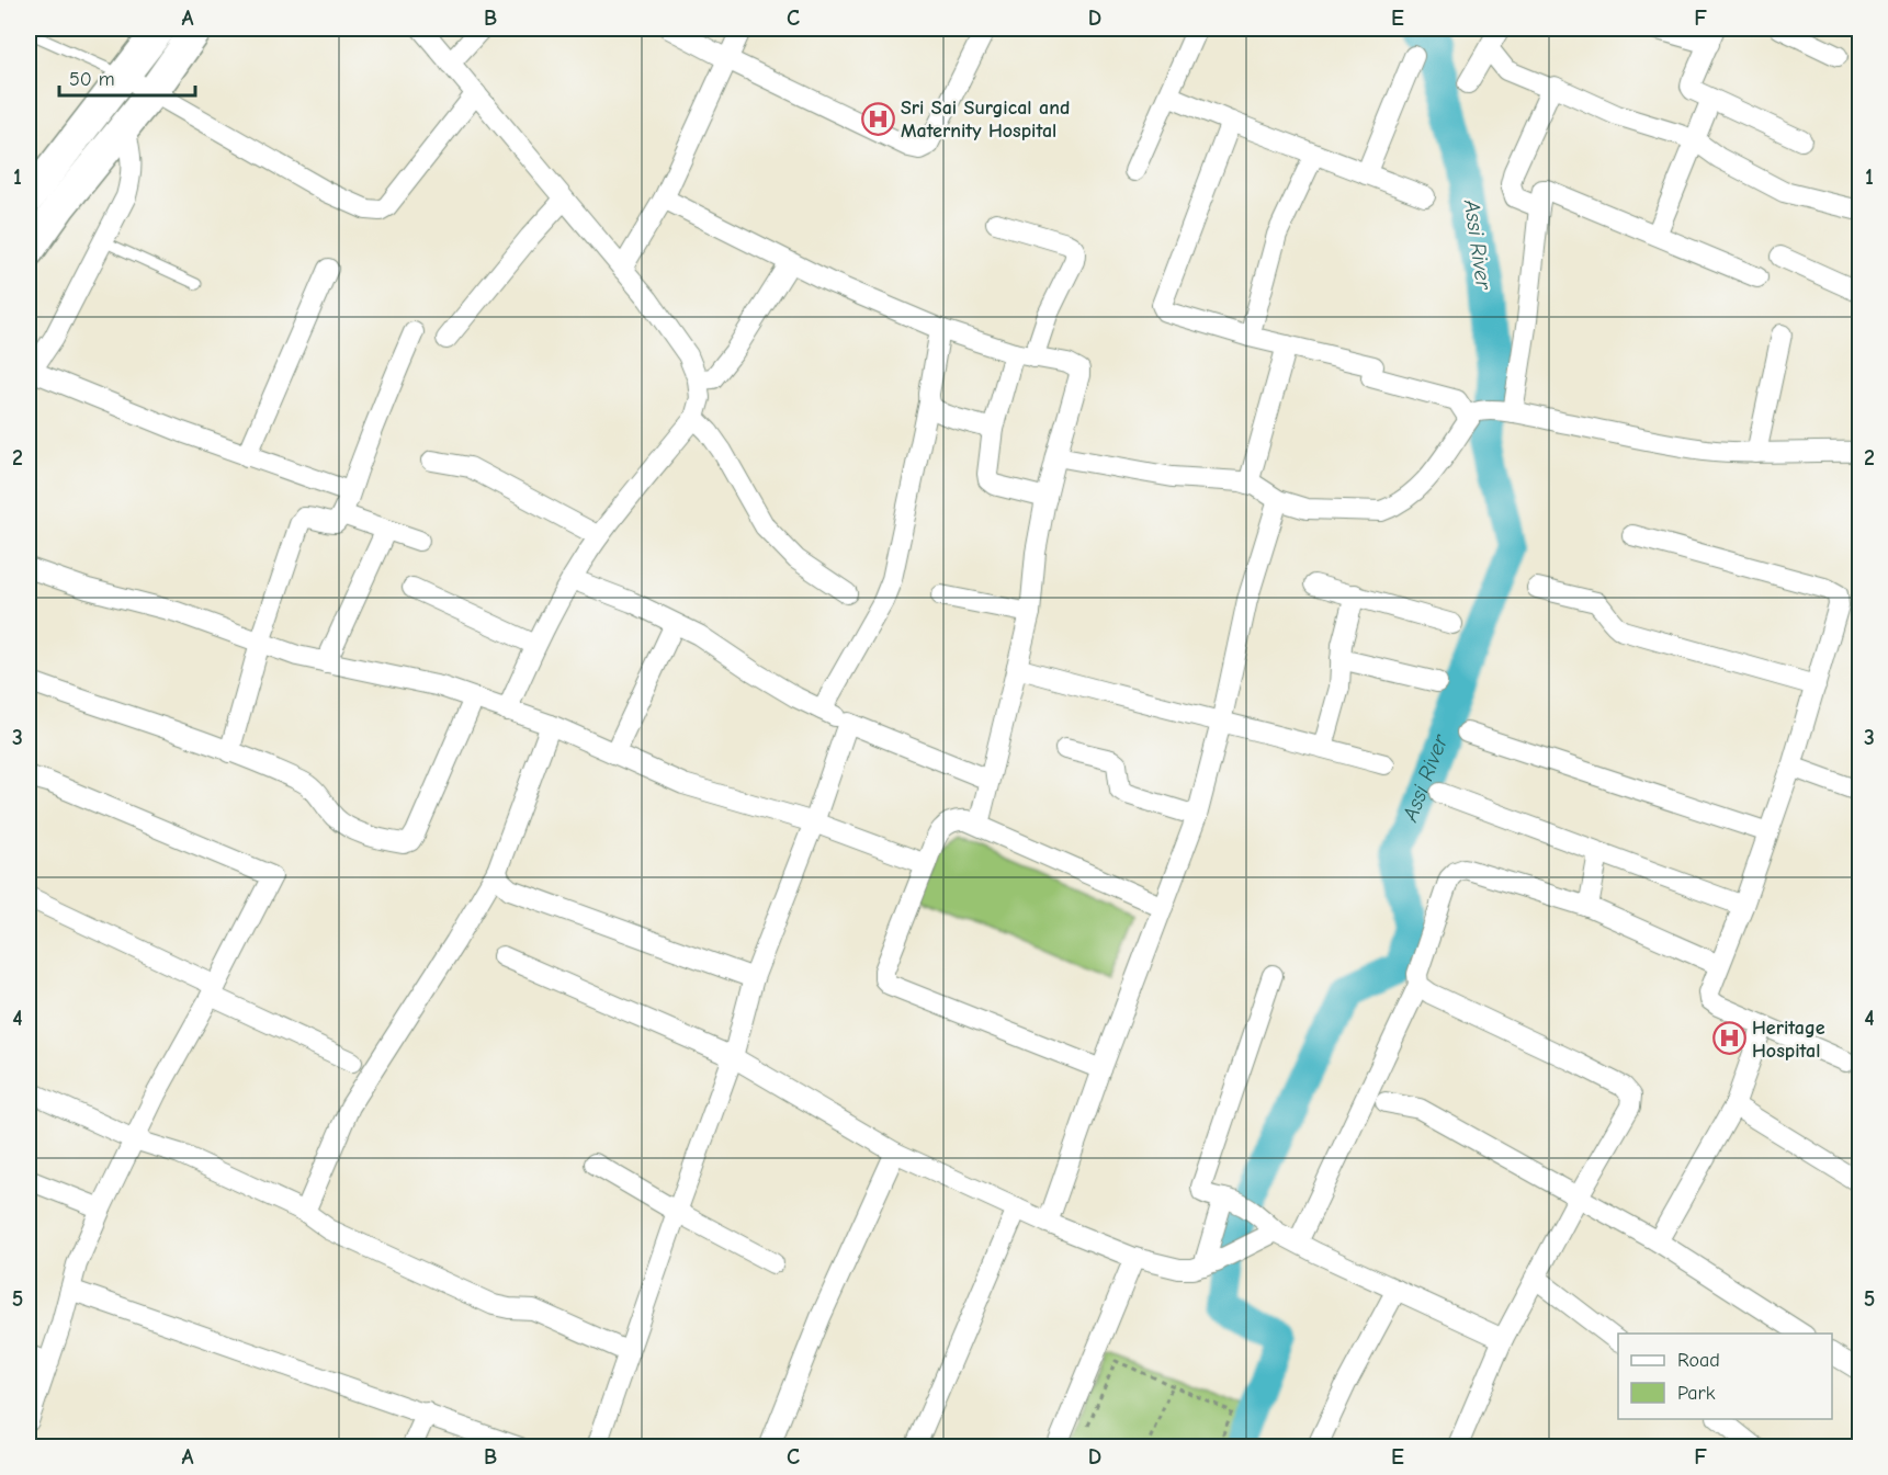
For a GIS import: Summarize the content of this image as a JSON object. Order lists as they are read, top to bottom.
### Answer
{
  "water": ["Assi River"],
  "places": {
    "hospital": ["Sri Sai Surgical and Maternity Hospital", "Heritage Hospital"]
  },
  "legend": ["Road", "Park"],
  "scale_bar": "50 m",
  "grid": {
    "columns": [
      "A",
      "B",
      "C",
      "D",
      "E",
      "F"
    ],
    "rows": [
      "1",
      "2",
      "3",
      "4",
      "5"
    ]
  }
}
